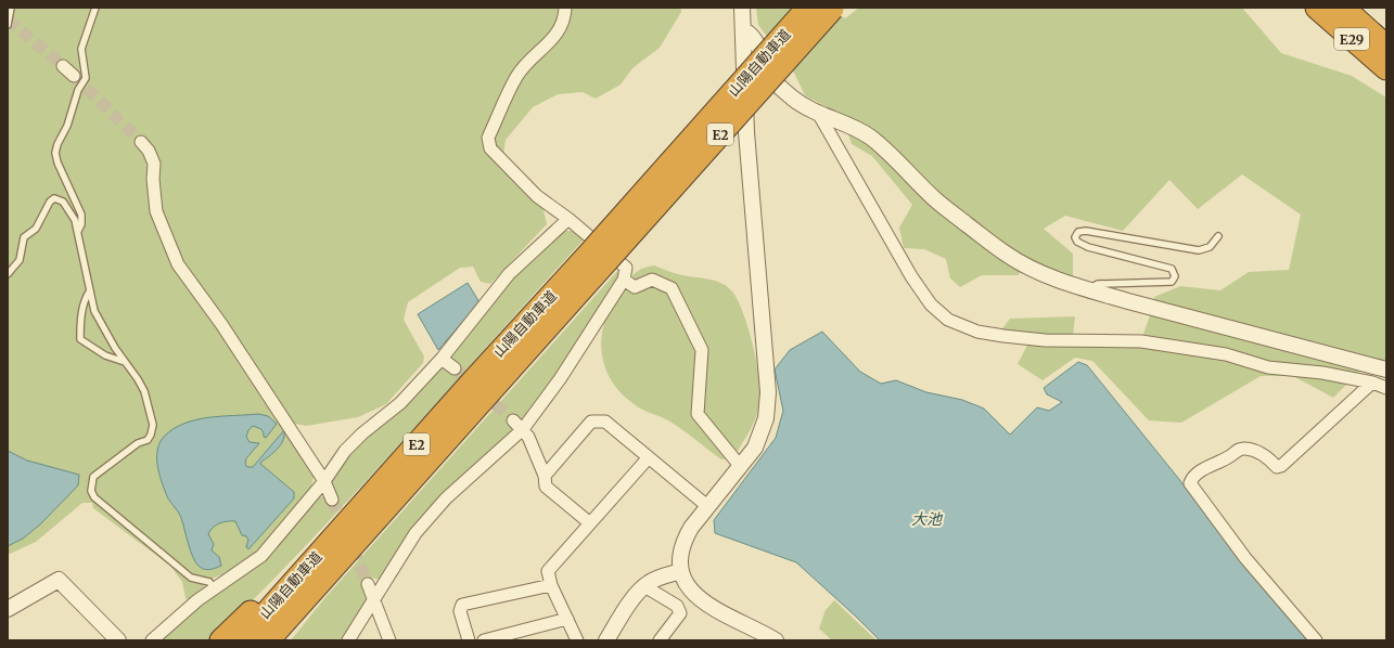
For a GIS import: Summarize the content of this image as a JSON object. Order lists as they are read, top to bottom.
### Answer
{
  "streets": {
    "highway": ["E29", "山陽自動車道", "E2"]
  },
  "water": ["大池"]
}
